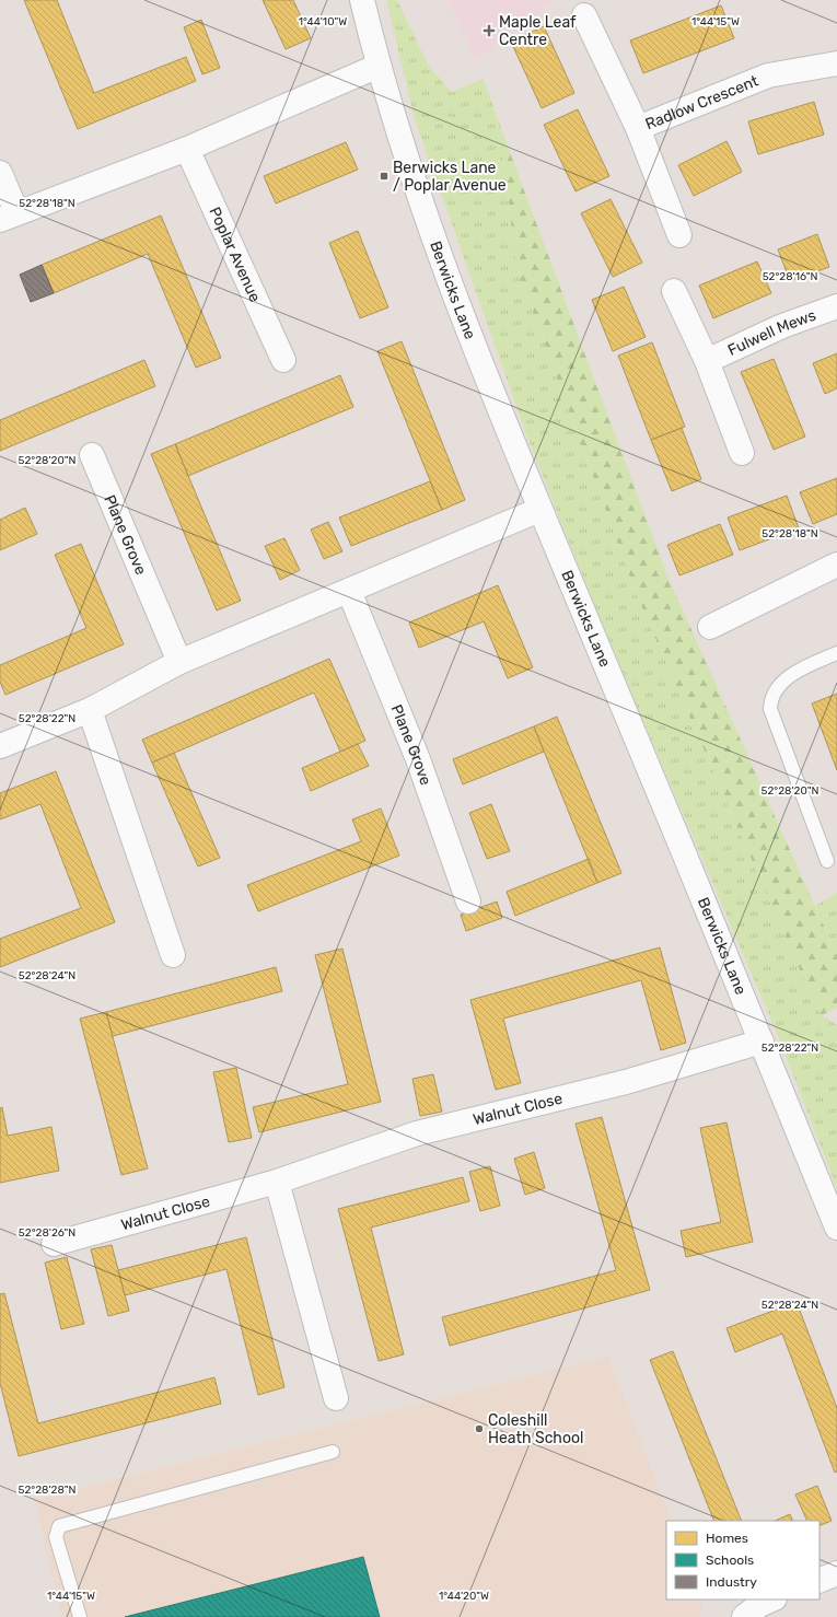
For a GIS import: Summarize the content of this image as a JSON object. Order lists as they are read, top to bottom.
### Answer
{
  "streets": {
    "street": [
      "Radlow Crescent",
      "Poplar Avenue",
      "Berwicks Lane",
      "Fulwell Mews",
      "Plane Grove",
      "Walnut Close"
    ]
  },
  "crossings": [
    ["Berwicks Lane", "Walnut Close"]
  ],
  "places": {
    "health": ["Maple Leaf Centre"],
    "transit": ["Berwicks Lane / Poplar Avenue"],
    "other": ["Coleshill Heath School"]
  },
  "legend": ["Homes", "Schools", "Industry"],
  "coordinates": [
    "1°44'10\"W",
    "1°44'15\"W",
    "52°28'18\"N",
    "52°28'16\"N",
    "52°28'20\"N",
    "52°28'22\"N",
    "52°28'24\"N",
    "52°28'26\"N",
    "52°28'28\"N",
    "1°44'20\"W"
  ]
}
